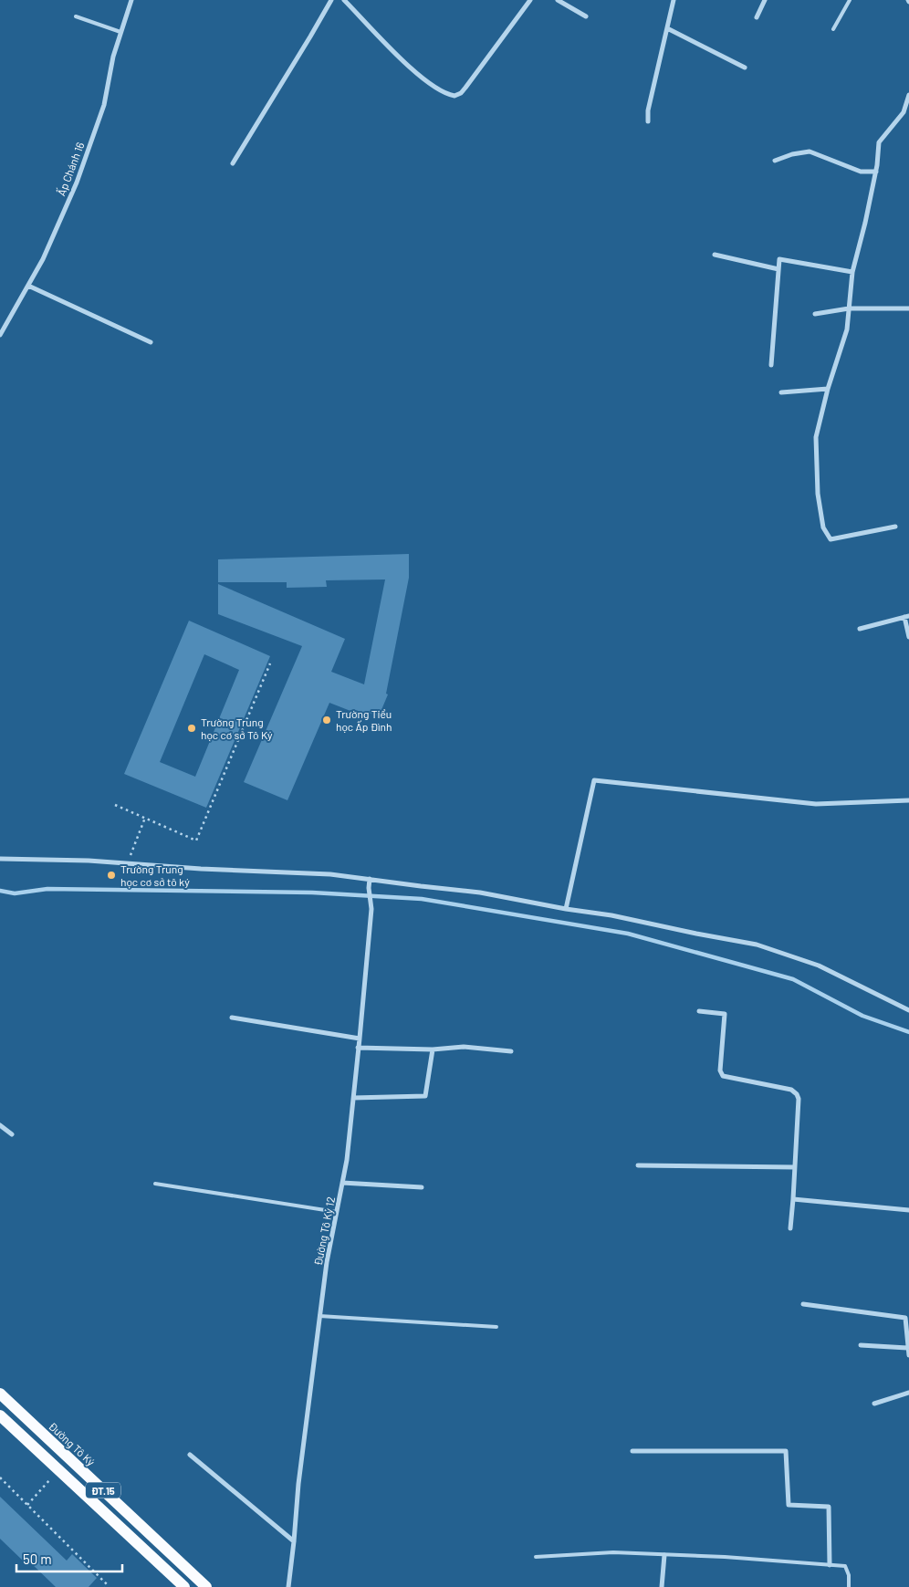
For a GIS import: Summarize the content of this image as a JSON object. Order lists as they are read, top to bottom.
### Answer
{
  "streets": {
    "main road": ["Đường Tô Ký", "ĐT.15"],
    "street": ["Ấp Chánh 16", "Đường Tô Ký 12"]
  },
  "places": ["Trường Tiểu học Ấp Đình", "Trường Trung học cơ sở Tô Ký", "Trường Trung học cơ sở tô ký"],
  "scale_bar": "50 m"
}
